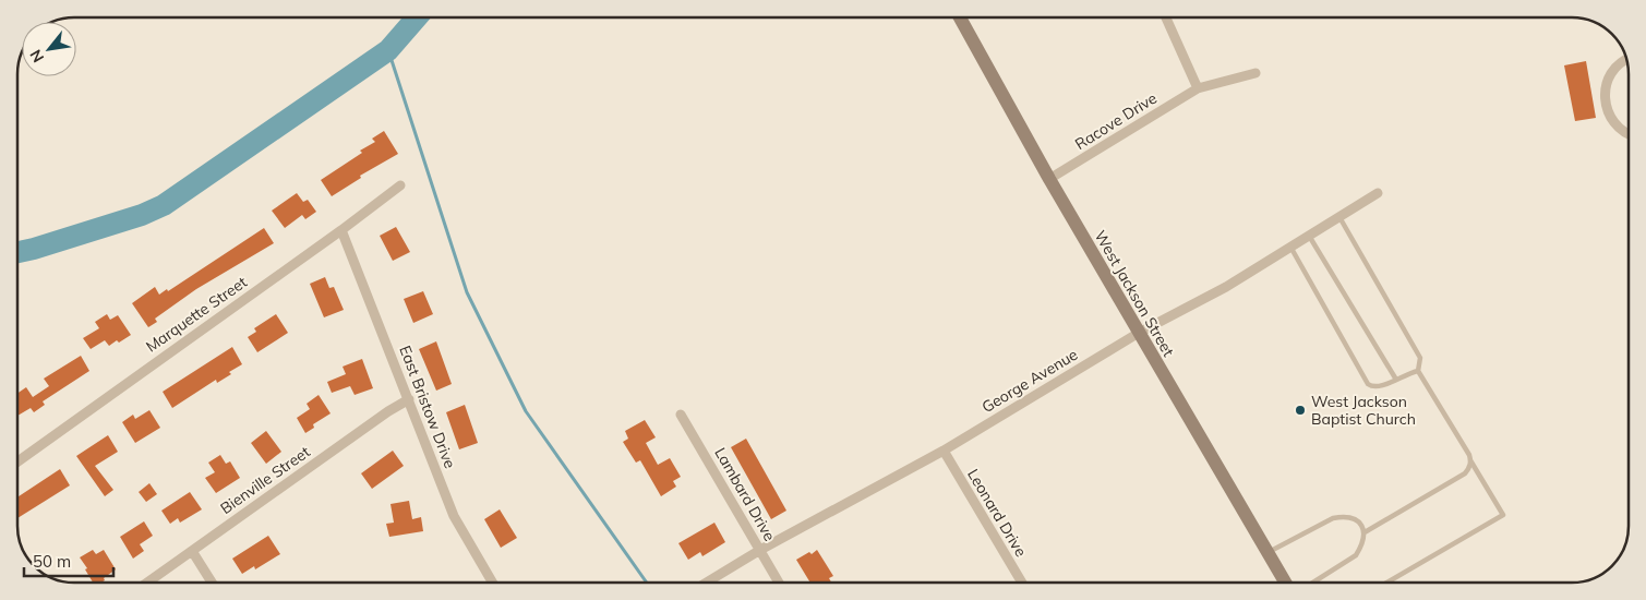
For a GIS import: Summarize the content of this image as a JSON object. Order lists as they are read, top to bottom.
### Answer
{
  "streets": {
    "street": [
      "Racove Drive",
      "West Jackson Street",
      "Marquette Street",
      "George Avenue",
      "East Bristow Drive",
      "Bienville Street",
      "Lambard Drive",
      "Leonard Drive"
    ]
  },
  "crossings": [
    ["Racove Drive", "West Jackson Street"],
    ["West Jackson Street", "George Avenue"],
    ["Marquette Street", "East Bristow Drive"],
    ["George Avenue", "Lambard Drive"],
    ["George Avenue", "Leonard Drive"],
    ["East Bristow Drive", "Bienville Street"]
  ],
  "places": ["West Jackson Baptist Church"],
  "scale_bar": "50 m",
  "north": "bottom left"
}
